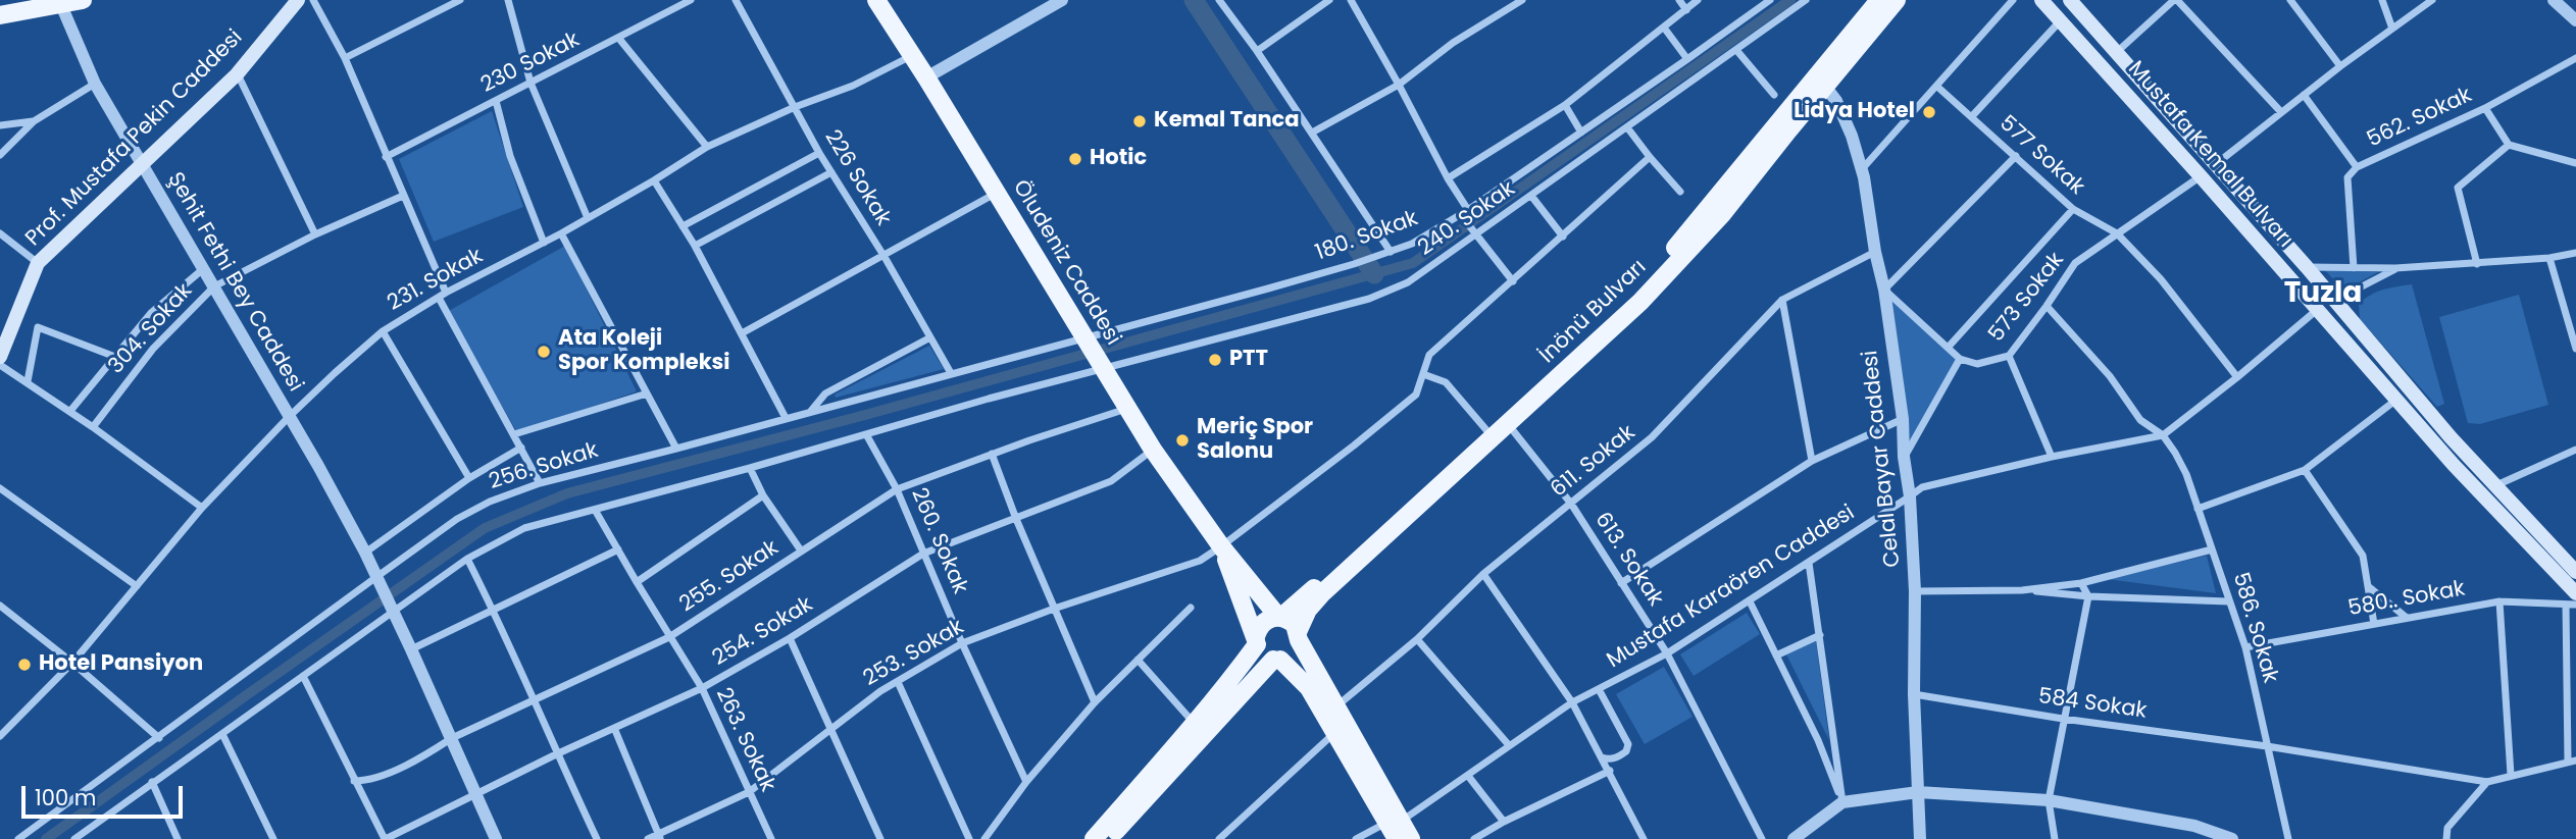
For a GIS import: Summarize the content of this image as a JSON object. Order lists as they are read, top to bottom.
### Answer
{
  "streets": {
    "main road": [
      "Prof. Mustafa Pekin Caddesi",
      "Mustafa Kemal Bulvarı",
      "Öludeniz Caddesi",
      "İnönü Bulvarı"
    ],
    "street": [
      "230 Sokak",
      "562. Sokak",
      "577 Sokak",
      "226 Sokak",
      "240. Sokak",
      "180. Sokak",
      "231. Sokak",
      "Şehit Fethi Bey Caddesi",
      "573 Sokak",
      "304. Sokak",
      "Celal Bayar Caddesi",
      "611. Sokak",
      "256. Sokak",
      "260. Sokak",
      "613. Sokak",
      "255. Sokak",
      "Mustafa Karaören Caddesi",
      "580.. Sokak",
      "586. Sokak",
      "254. Sokak",
      "253. Sokak",
      "584 Sokak",
      "263. Sokak"
    ]
  },
  "crossings": [
    ["Prof. Mustafa Pekin Caddesi", "Şehit Fethi Bey Caddesi"],
    ["Mustafa Kemal Bulvarı", "573 Sokak"],
    ["Mustafa Kemal Bulvarı", "Mustafa Karaören Caddesi"],
    ["577 Sokak", "573 Sokak"],
    ["577 Sokak", "Mustafa Karaören Caddesi"],
    ["226 Sokak", "231. Sokak"],
    ["226 Sokak", "256. Sokak"],
    ["240. Sokak", "Öludeniz Caddesi"],
    ["180. Sokak", "Öludeniz Caddesi"],
    ["180. Sokak", "256. Sokak"],
    ["Öludeniz Caddesi", "231. Sokak"],
    ["Öludeniz Caddesi", "256. Sokak"],
    ["Öludeniz Caddesi", "255. Sokak"],
    ["Öludeniz Caddesi", "254. Sokak"],
    ["Öludeniz Caddesi", "253. Sokak"],
    ["231. Sokak", "Şehit Fethi Bey Caddesi"],
    ["Şehit Fethi Bey Caddesi", "304. Sokak"],
    ["Şehit Fethi Bey Caddesi", "256. Sokak"],
    ["Şehit Fethi Bey Caddesi", "255. Sokak"],
    ["Şehit Fethi Bey Caddesi", "254. Sokak"],
    ["573 Sokak", "586. Sokak"],
    ["İnönü Bulvarı", "Celal Bayar Caddesi"],
    ["İnönü Bulvarı", "613. Sokak"],
    ["Celal Bayar Caddesi", "611. Sokak"],
    ["Celal Bayar Caddesi", "Mustafa Karaören Caddesi"],
    ["Celal Bayar Caddesi", "584 Sokak"],
    ["611. Sokak", "613. Sokak"],
    ["260. Sokak", "255. Sokak"],
    ["260. Sokak", "254. Sokak"],
    ["260. Sokak", "253. Sokak"],
    ["613. Sokak", "Mustafa Karaören Caddesi"],
    ["255. Sokak", "263. Sokak"],
    ["Mustafa Karaören Caddesi", "586. Sokak"],
    ["580.. Sokak", "586. Sokak"],
    ["586. Sokak", "584 Sokak"],
    ["254. Sokak", "263. Sokak"],
    ["253. Sokak", "263. Sokak"]
  ],
  "districts": ["Tuzla"],
  "places": [
    "Lidya Hotel",
    "Kemal Tanca",
    "Hotic",
    "Ata Koleji Spor Kompleksi",
    "PTT",
    "Meriç Spor Salonu",
    "Hotel Pansiyon"
  ],
  "scale_bar": "100 m"
}
